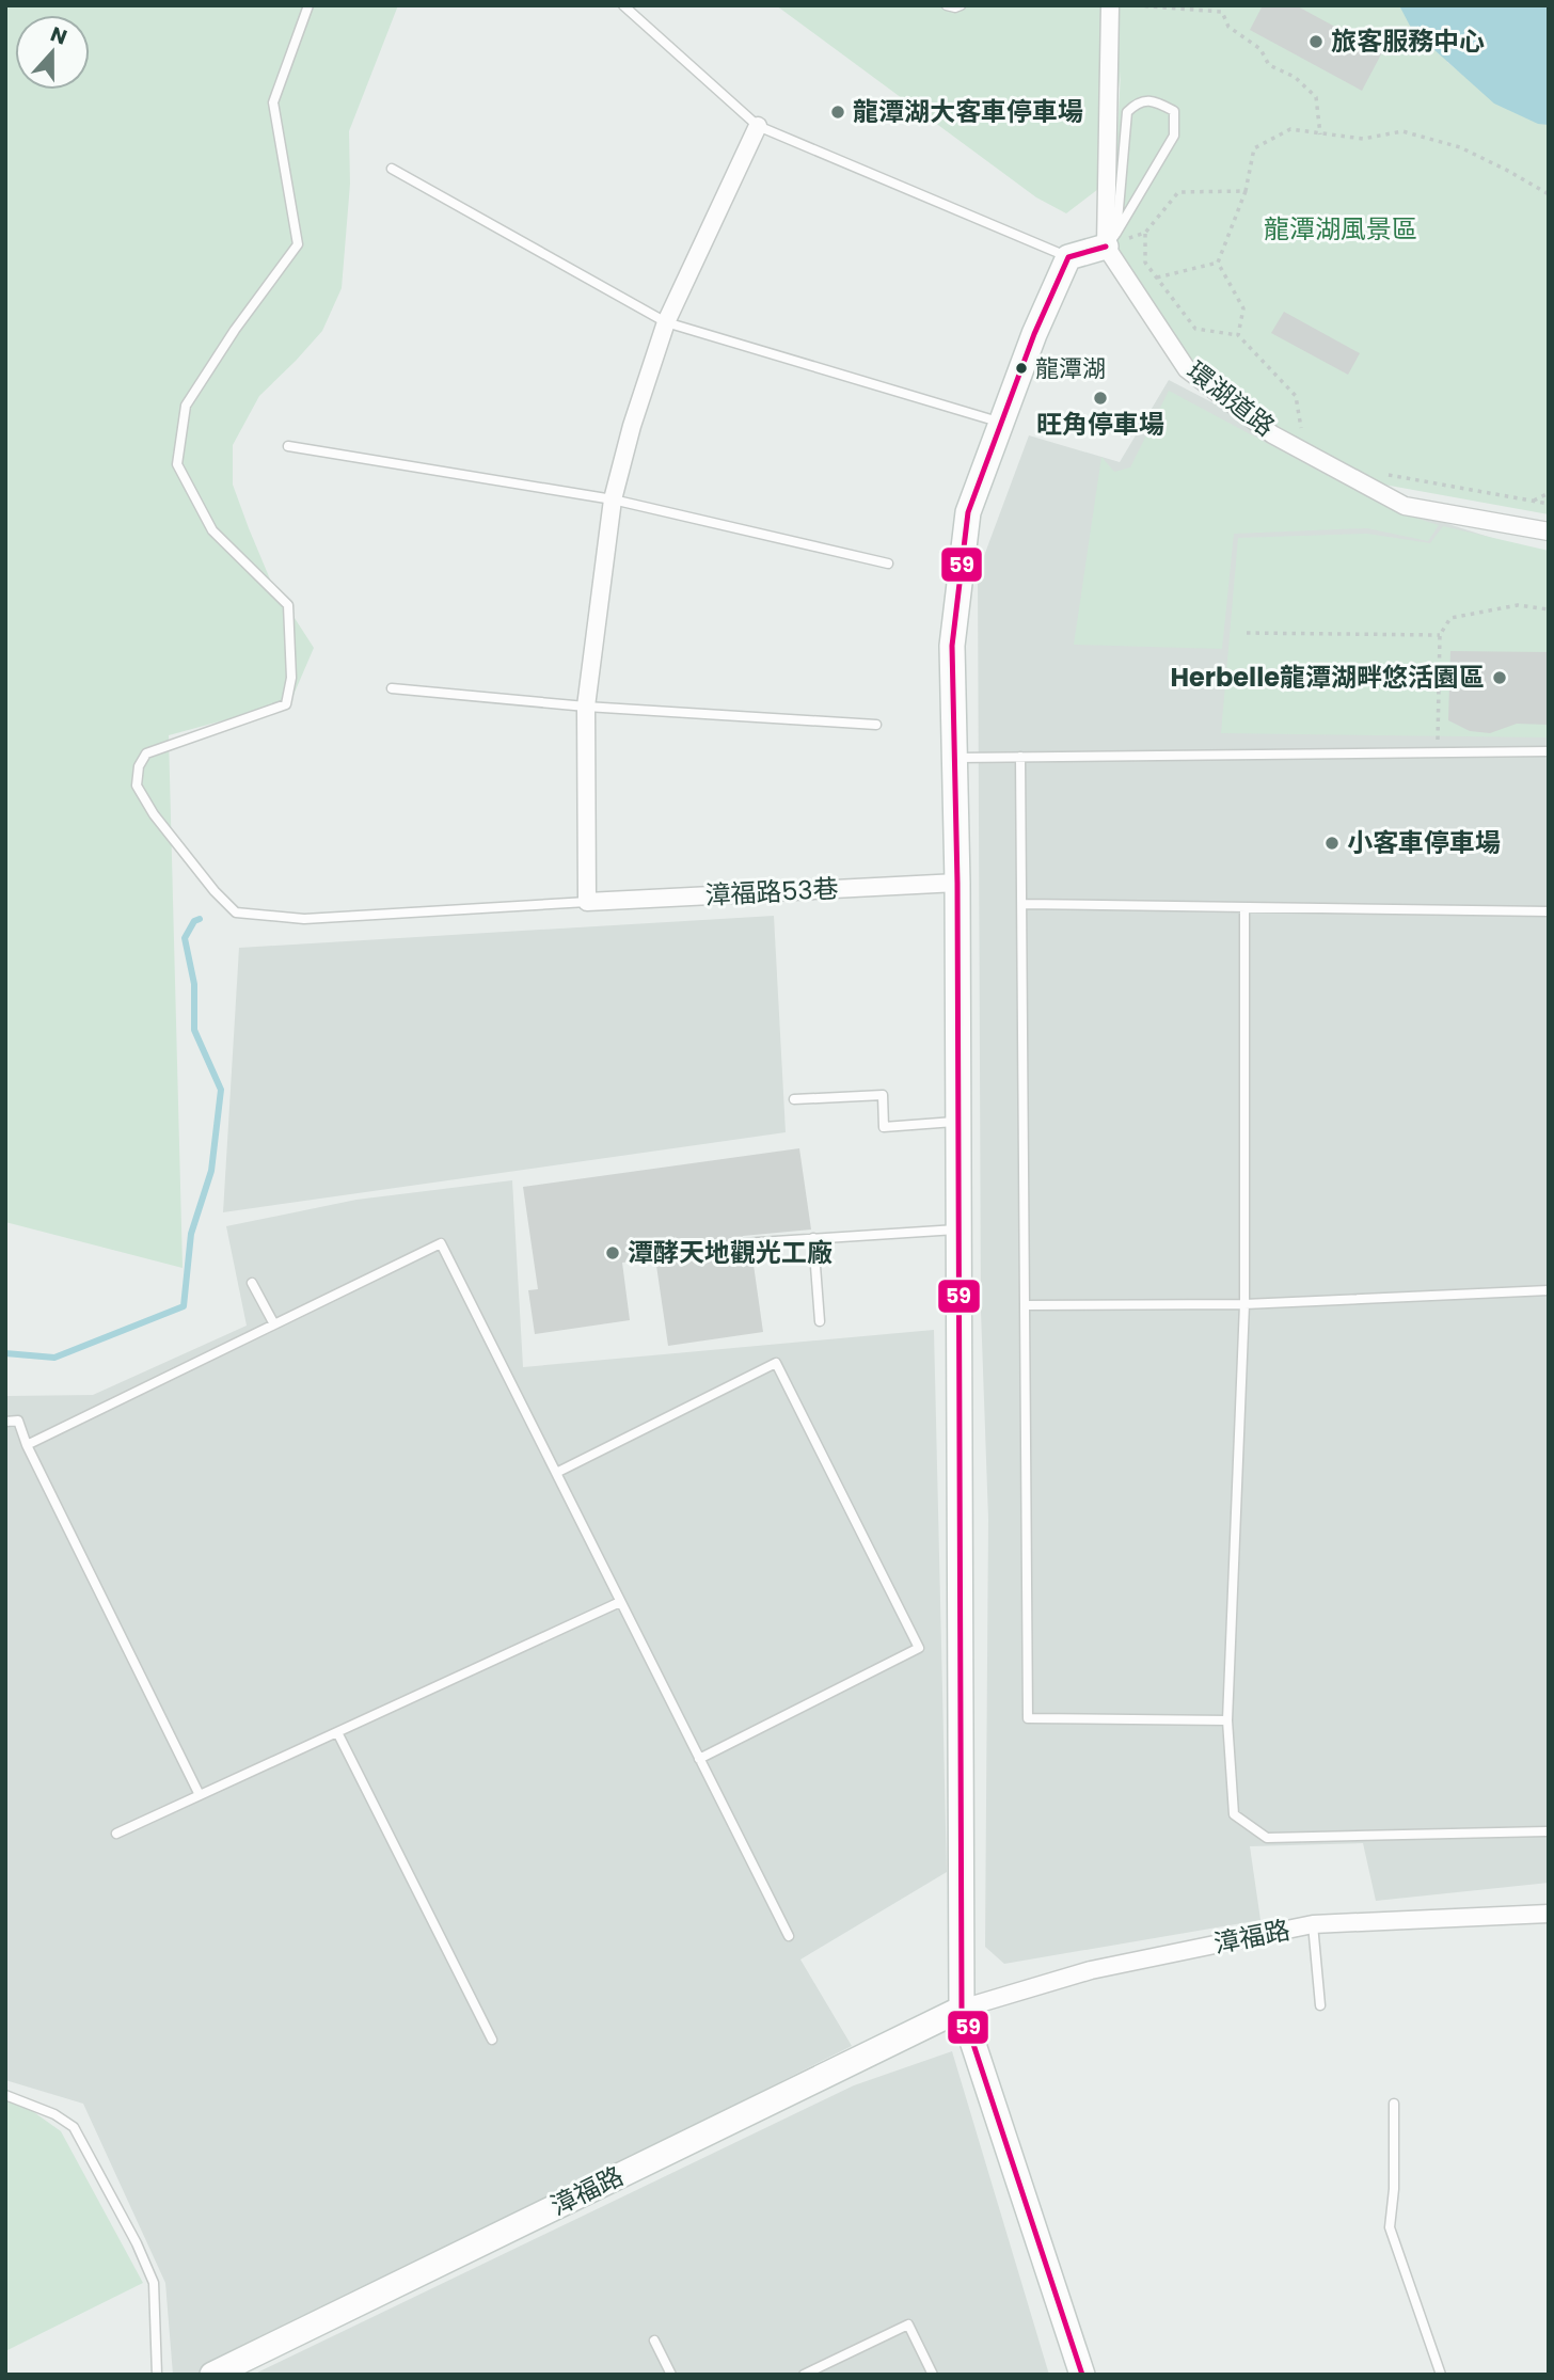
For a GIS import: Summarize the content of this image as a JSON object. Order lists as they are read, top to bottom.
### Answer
{
  "streets": {
    "street": ["環湖道路", "漳福路53巷", "漳福路"]
  },
  "parks": ["龍潭湖風景區"],
  "places": [
    "旅客服務中心",
    "龍潭湖大客車停車場",
    "龍潭湖",
    "旺角停車場",
    "Herbelle龍潭湖畔悠活園區",
    "小客車停車場",
    "潭酵天地觀光工廠"
  ],
  "lines": ["transit line 59"],
  "north": "top"
}
